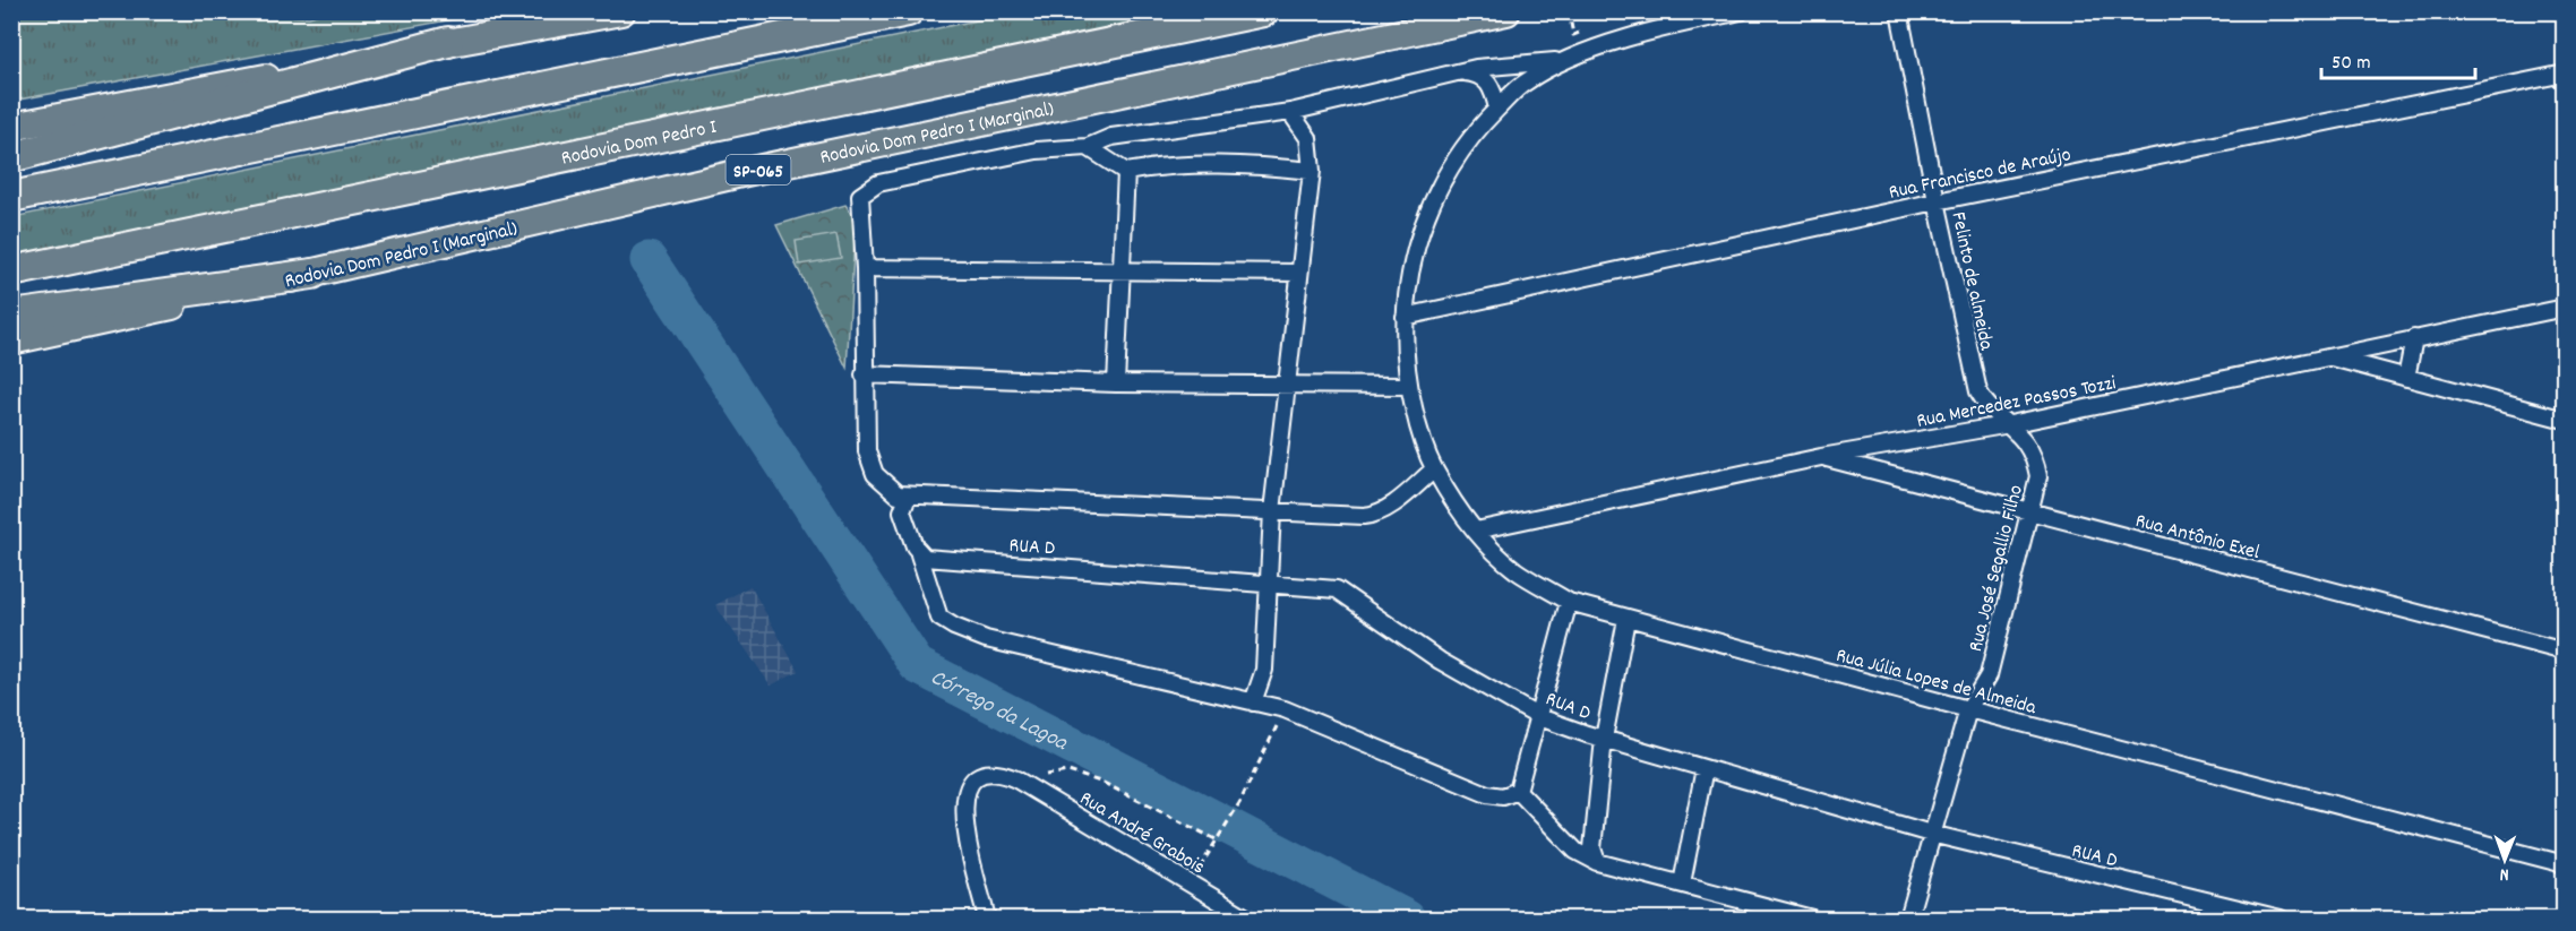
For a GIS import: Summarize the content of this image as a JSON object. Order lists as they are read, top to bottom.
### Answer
{
  "streets": {
    "highway": ["Rodovia Dom Pedro I (Marginal)", "Rodovia Dom Pedro I", "SP-065"],
    "street": [
      "Rua Francisco de Araújo",
      "Felinto de almeida",
      "Rua Mercedez Passos Tozzi",
      "Rua Antônio Exel",
      "RUA D",
      "Rua José Segallio Filho",
      "Rua Júlia Lopes de Almeida",
      "Rua André Grabois"
    ]
  },
  "crossings": [
    ["Rua Francisco de Araújo", "Felinto de almeida"],
    ["Rua Francisco de Araújo", "Rua Júlia Lopes de Almeida"],
    ["Felinto de almeida", "Rua Mercedez Passos Tozzi"],
    ["Felinto de almeida", "Rua José Segallio Filho"],
    ["Rua Mercedez Passos Tozzi", "Rua Antônio Exel"],
    ["Rua Mercedez Passos Tozzi", "Rua José Segallio Filho"],
    ["Rua Mercedez Passos Tozzi", "Rua Júlia Lopes de Almeida"],
    ["Rua Antônio Exel", "Rua José Segallio Filho"],
    ["RUA D", "Rua José Segallio Filho"],
    ["Rua José Segallio Filho", "Rua Júlia Lopes de Almeida"]
  ],
  "water": ["Córrego da Lagoa"],
  "scale_bar": "50 m",
  "north": "bottom"
}
